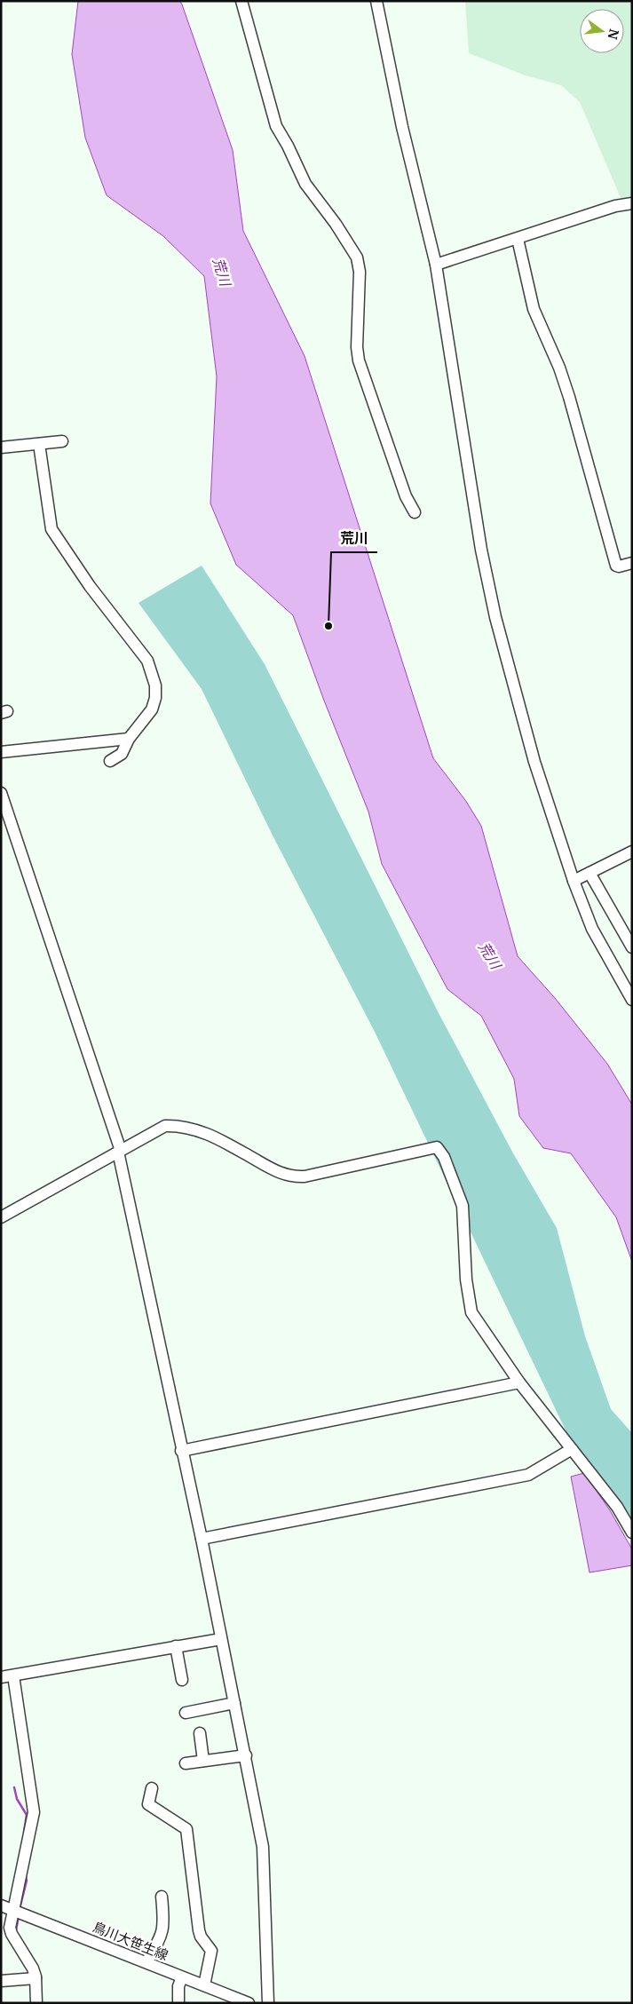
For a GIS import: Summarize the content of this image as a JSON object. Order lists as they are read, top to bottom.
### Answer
{
  "streets": {
    "street": ["鳥川大笹生線"]
  },
  "water": ["荒川"],
  "places": ["荒川"],
  "north": "right"
}
